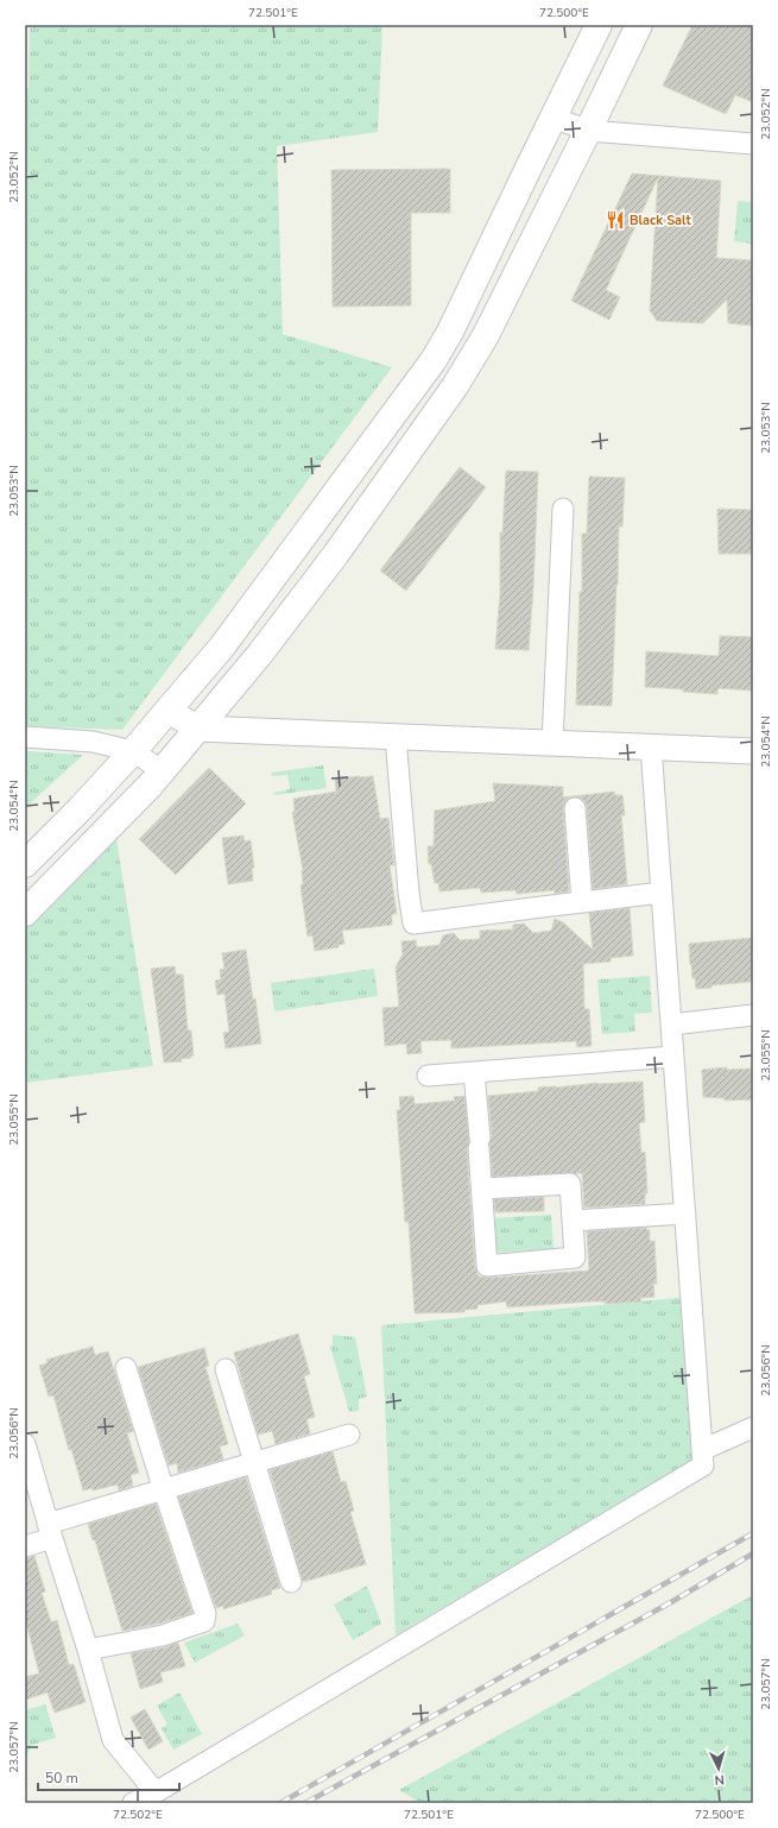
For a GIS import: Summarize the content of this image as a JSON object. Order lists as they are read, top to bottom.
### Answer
{
  "places": {
    "restaurant": ["Black Salt"]
  },
  "scale_bar": "50 m",
  "north": "bottom",
  "coordinates": [
    "72.501°E",
    "72.500°E",
    "23.052°N",
    "23.053°N",
    "23.054°N",
    "23.055°N",
    "23.056°N",
    "23.057°N",
    "72.502°E"
  ]
}
